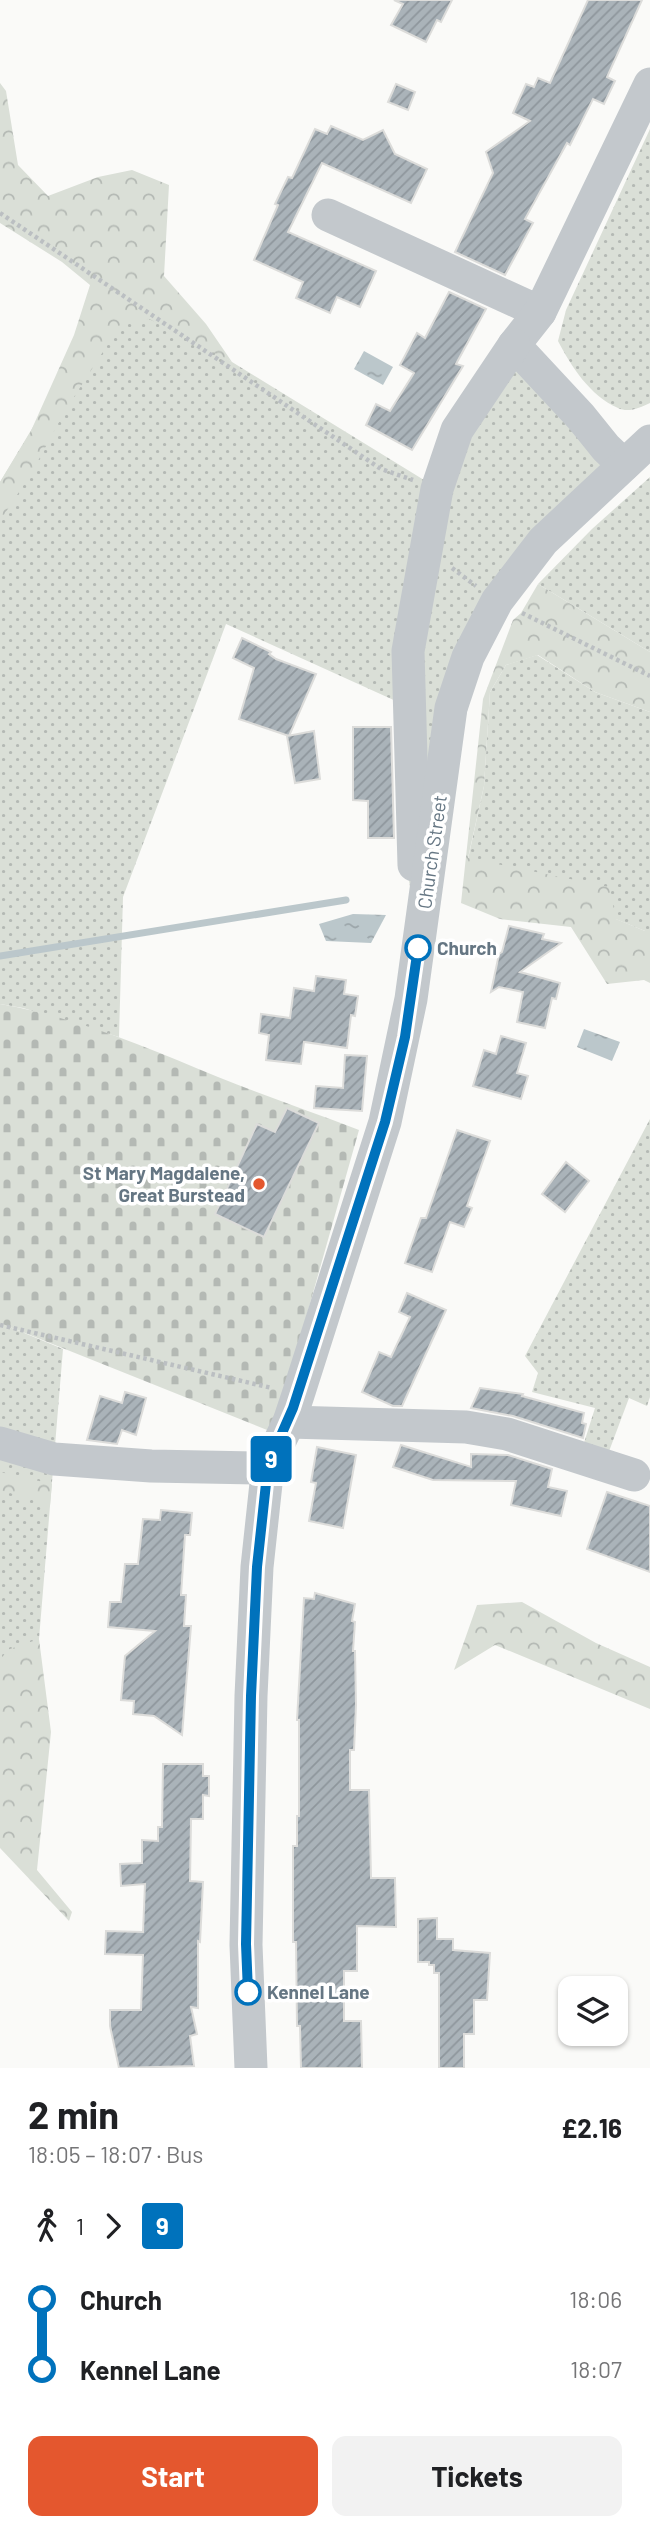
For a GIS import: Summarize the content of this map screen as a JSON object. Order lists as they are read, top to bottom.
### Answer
{
  "streets": {
    "street": ["Church Street"]
  },
  "places": ["Church", "St Mary Magdalene, Great Burstead", "Kennel Lane"],
  "lines": ["bus line 9"],
  "page": {
    "on_map": "9",
    "heading": ["2 min", "18:05 – 18:07 · Bus", "£2.16"],
    "legs": ["1", "9"],
    "list": [
      {
        "name": "Church",
        "value": "18:06"
      },
      {
        "name": "Kennel Lane",
        "value": "18:07"
      }
    ],
    "buttons": ["Start", "Tickets"]
  }
}
